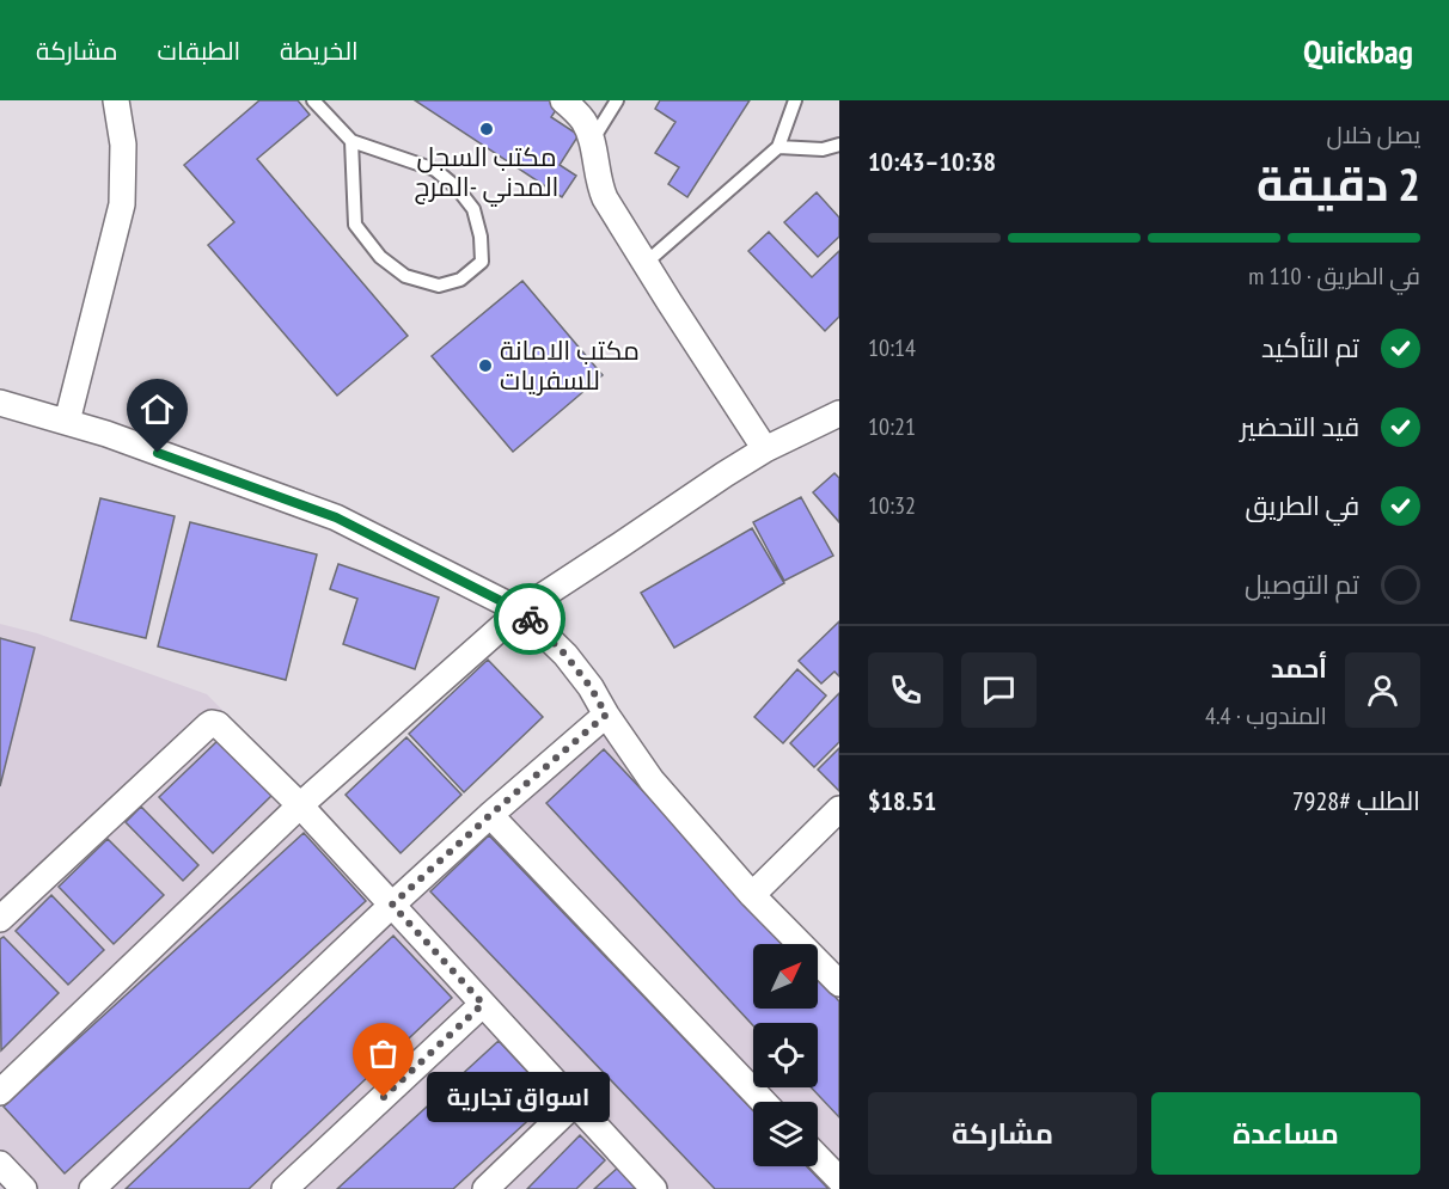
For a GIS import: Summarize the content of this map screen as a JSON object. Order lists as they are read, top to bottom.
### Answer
{
  "places": ["مكتب السجل المدني -المرج", "مكتب الامانة للسفريات", "اسواق تجارية"],
  "north": "top right",
  "page": {
    "header": "Quickbag",
    "nav": ["الخريطة", "الطبقات", "مشاركة"],
    "heading": ["2 دقيقة", "يصل خلال", "10:38–10:43"],
    "panel": [
      "أحمد",
      "المندوب · 4.4",
      "الطلب #7928",
      "$18.51"
    ],
    "bar": "في الطريق · 110 m",
    "list": [
      ["تم التأكيد", "10:14"],
      ["قيد التحضير", "10:21"],
      ["في الطريق", "10:32"],
      "تم التوصيل"
    ],
    "bubble": "اسواق تجارية",
    "buttons": ["مساعدة", "مشاركة"]
  }
}
